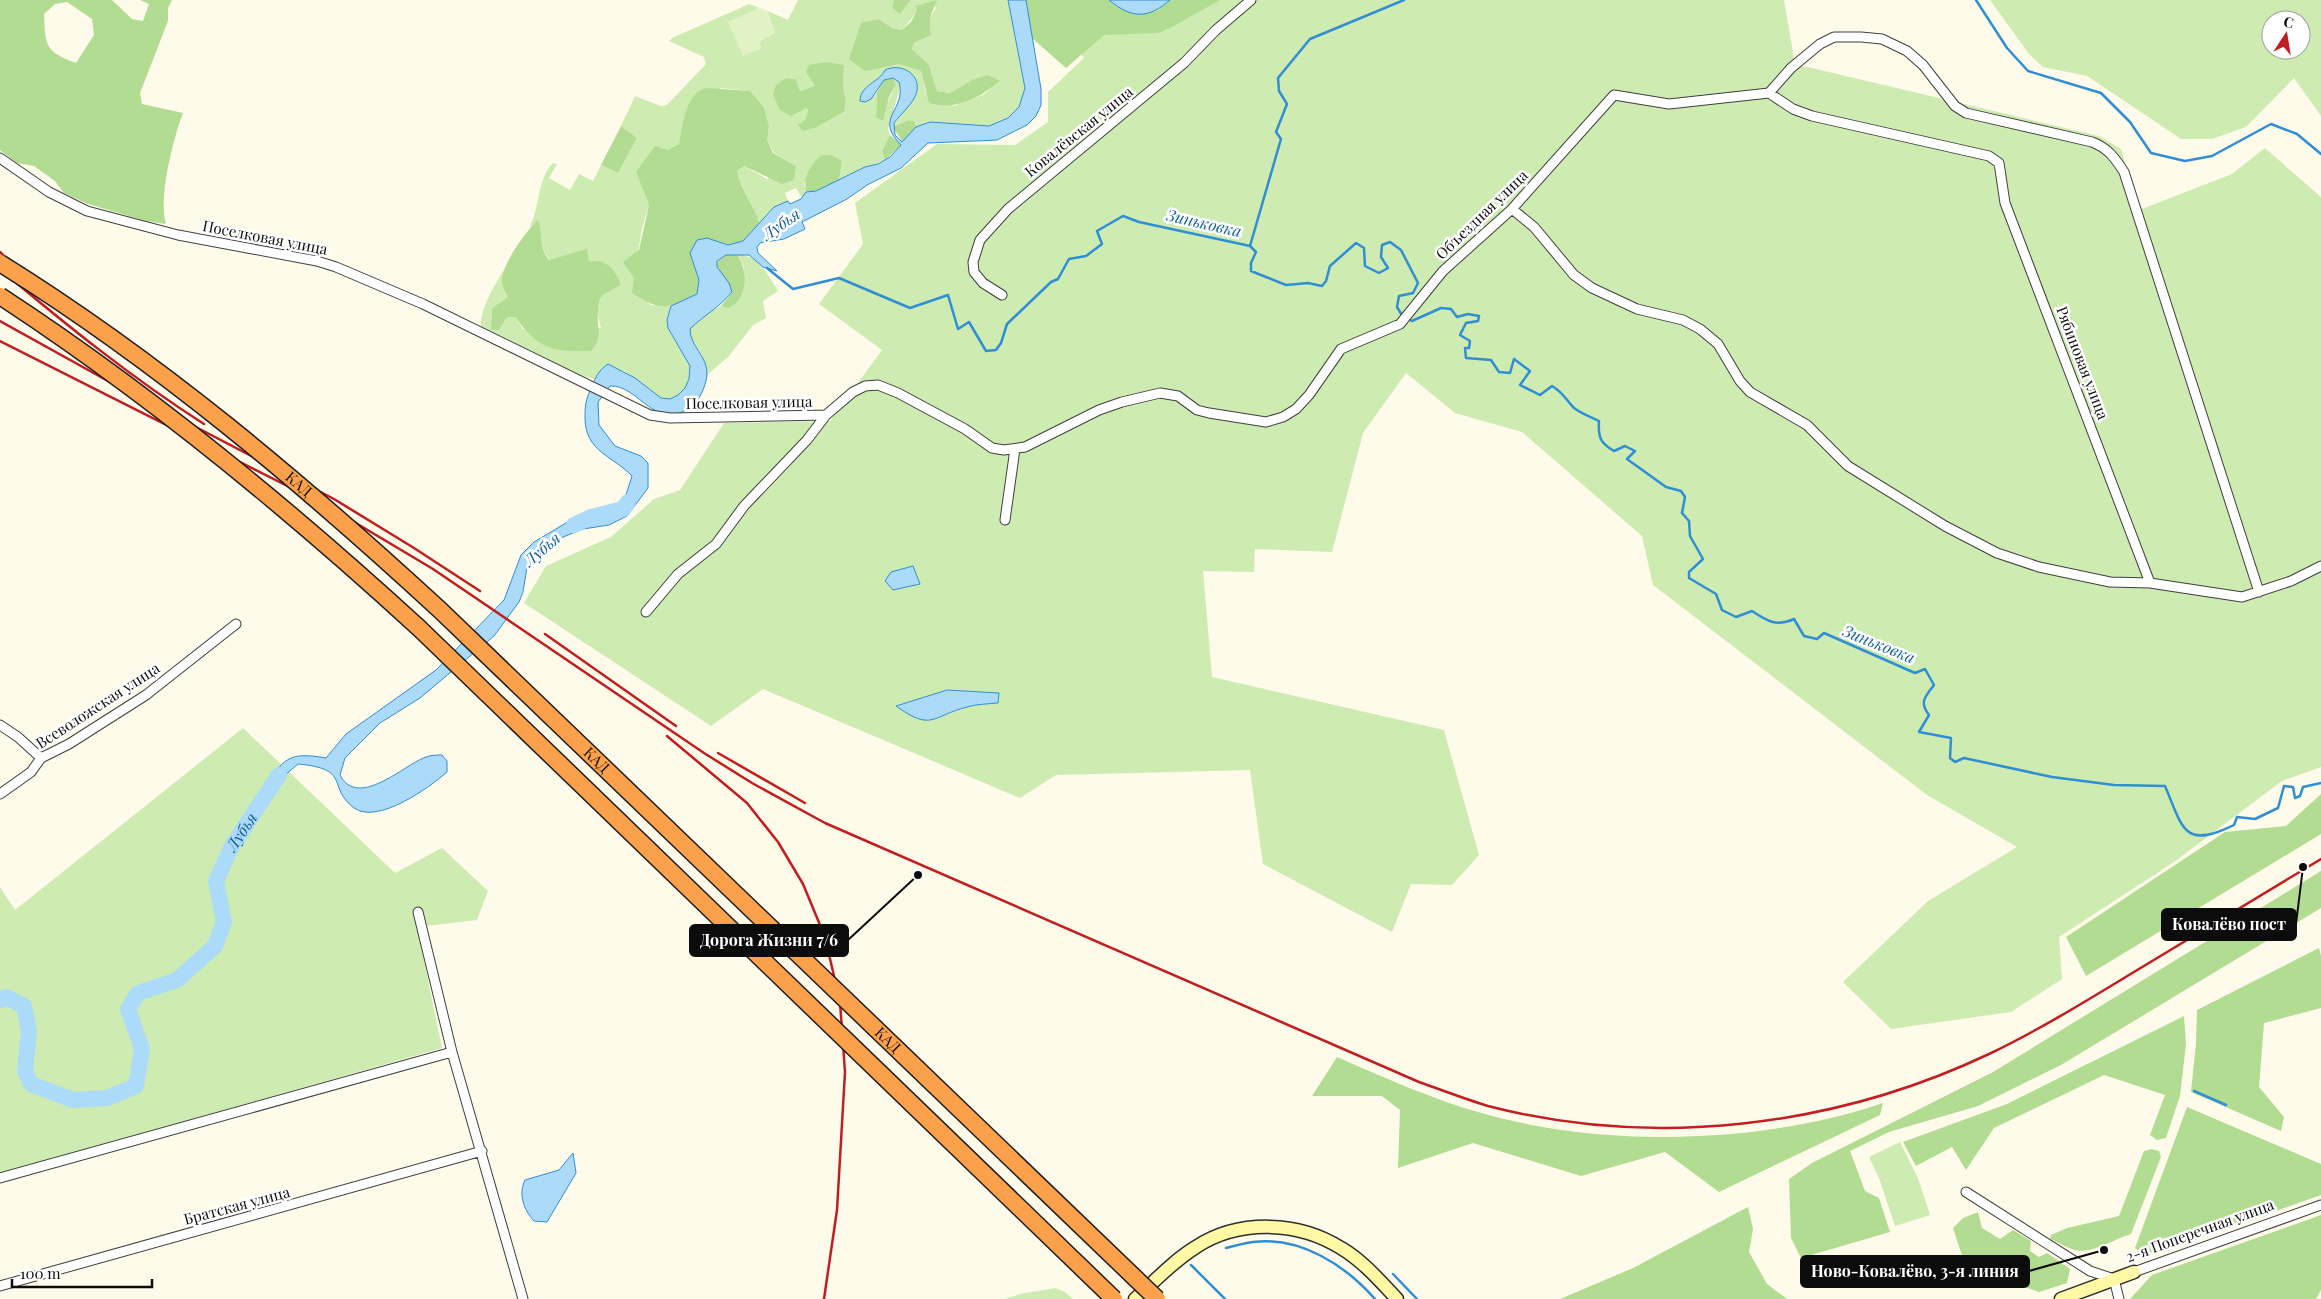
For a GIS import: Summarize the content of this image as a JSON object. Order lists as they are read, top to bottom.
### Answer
{
  "streets": {
    "highway": ["КАД"],
    "street": [
      "Ковалёвская улица",
      "Объездная улица",
      "Поселковая улица",
      "Рябиновая улица",
      "Всеволожская улица",
      "Братская улица",
      "2-я Поперечная улица"
    ]
  },
  "crossings": [
    ["Объездная улица", "Поселковая улица"],
    ["Объездная улица", "Рябиновая улица"]
  ],
  "water": ["Зиньковка", "Лубья"],
  "places": ["Ковалёво пост", "Дорога Жизни 7/6", "Ново-Ковалёво, 3-я линия"],
  "scale_bar": "100 m",
  "north": "top"
}
